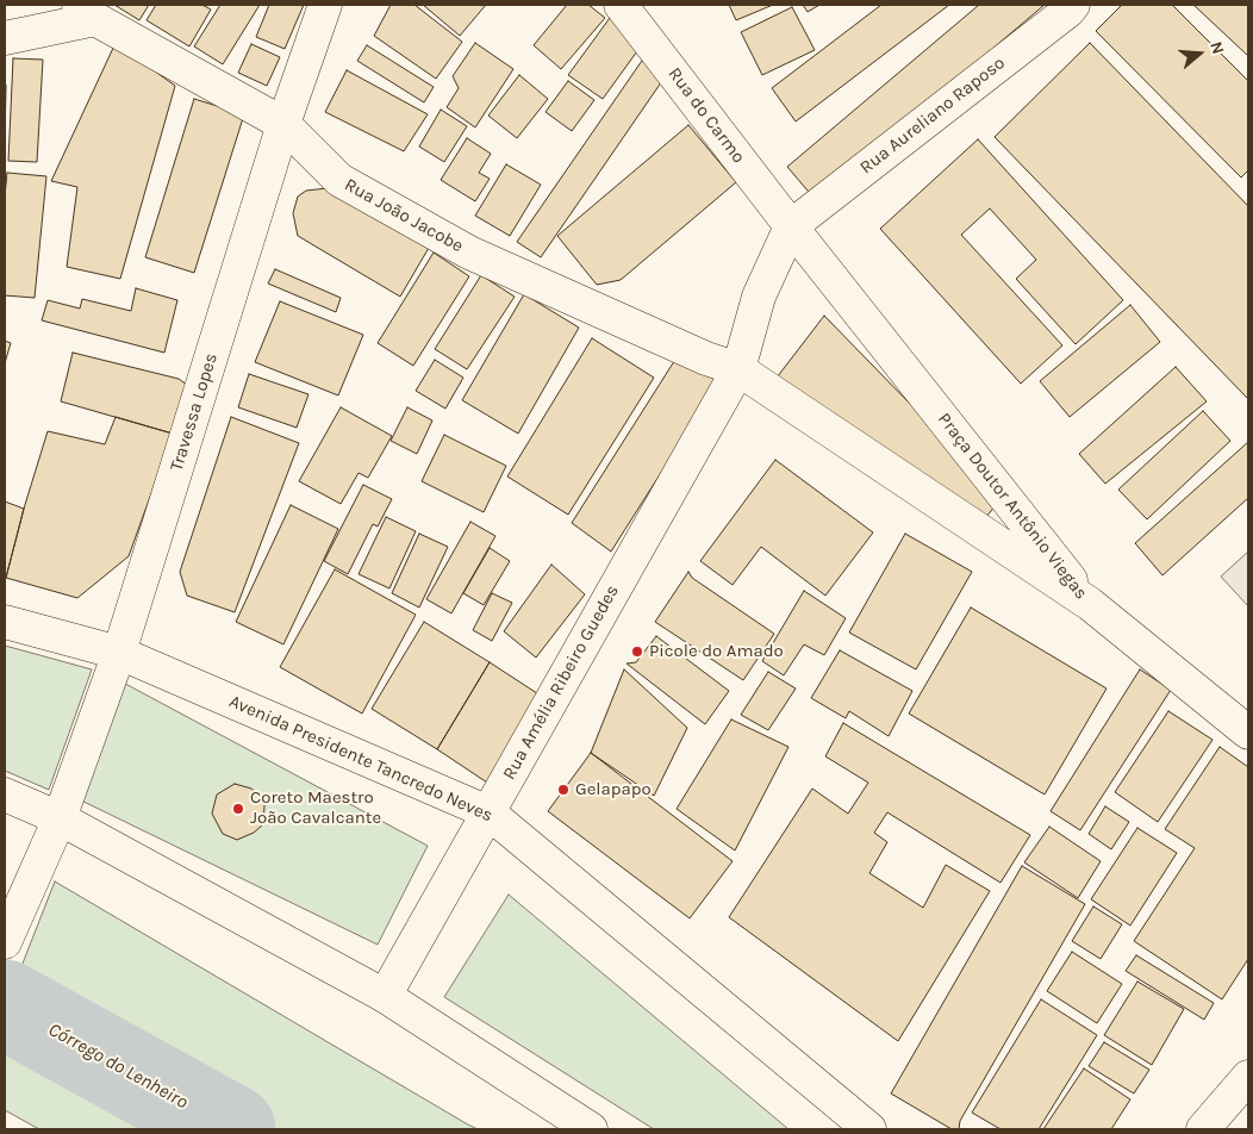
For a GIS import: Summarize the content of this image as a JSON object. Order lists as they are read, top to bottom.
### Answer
{
  "streets": {
    "main road": [
      "Rua do Carmo",
      "Rua Aureliano Raposo",
      "Rua João Jacobe",
      "Travessa Lopes",
      "Praça Doutor Antônio Viegas",
      "Rua Amélia Ribeiro Guedes",
      "Avenida Presidente Tancredo Neves"
    ]
  },
  "crossings": [
    ["Rua do Carmo", "Rua Aureliano Raposo"],
    ["Rua do Carmo", "Praça Doutor Antônio Viegas"],
    ["Rua Aureliano Raposo", "Praça Doutor Antônio Viegas"],
    ["Rua João Jacobe", "Travessa Lopes"],
    ["Rua João Jacobe", "Praça Doutor Antônio Viegas"],
    ["Rua João Jacobe", "Rua Amélia Ribeiro Guedes"],
    ["Travessa Lopes", "Avenida Presidente Tancredo Neves"],
    ["Praça Doutor Antônio Viegas", "Rua Amélia Ribeiro Guedes"],
    ["Rua Amélia Ribeiro Guedes", "Avenida Presidente Tancredo Neves"]
  ],
  "water": ["Córrego do Lenheiro"],
  "places": ["Picole do Amado", "Gelapapo", "Coreto Maestro João Cavalcante"],
  "north": "right"
}
